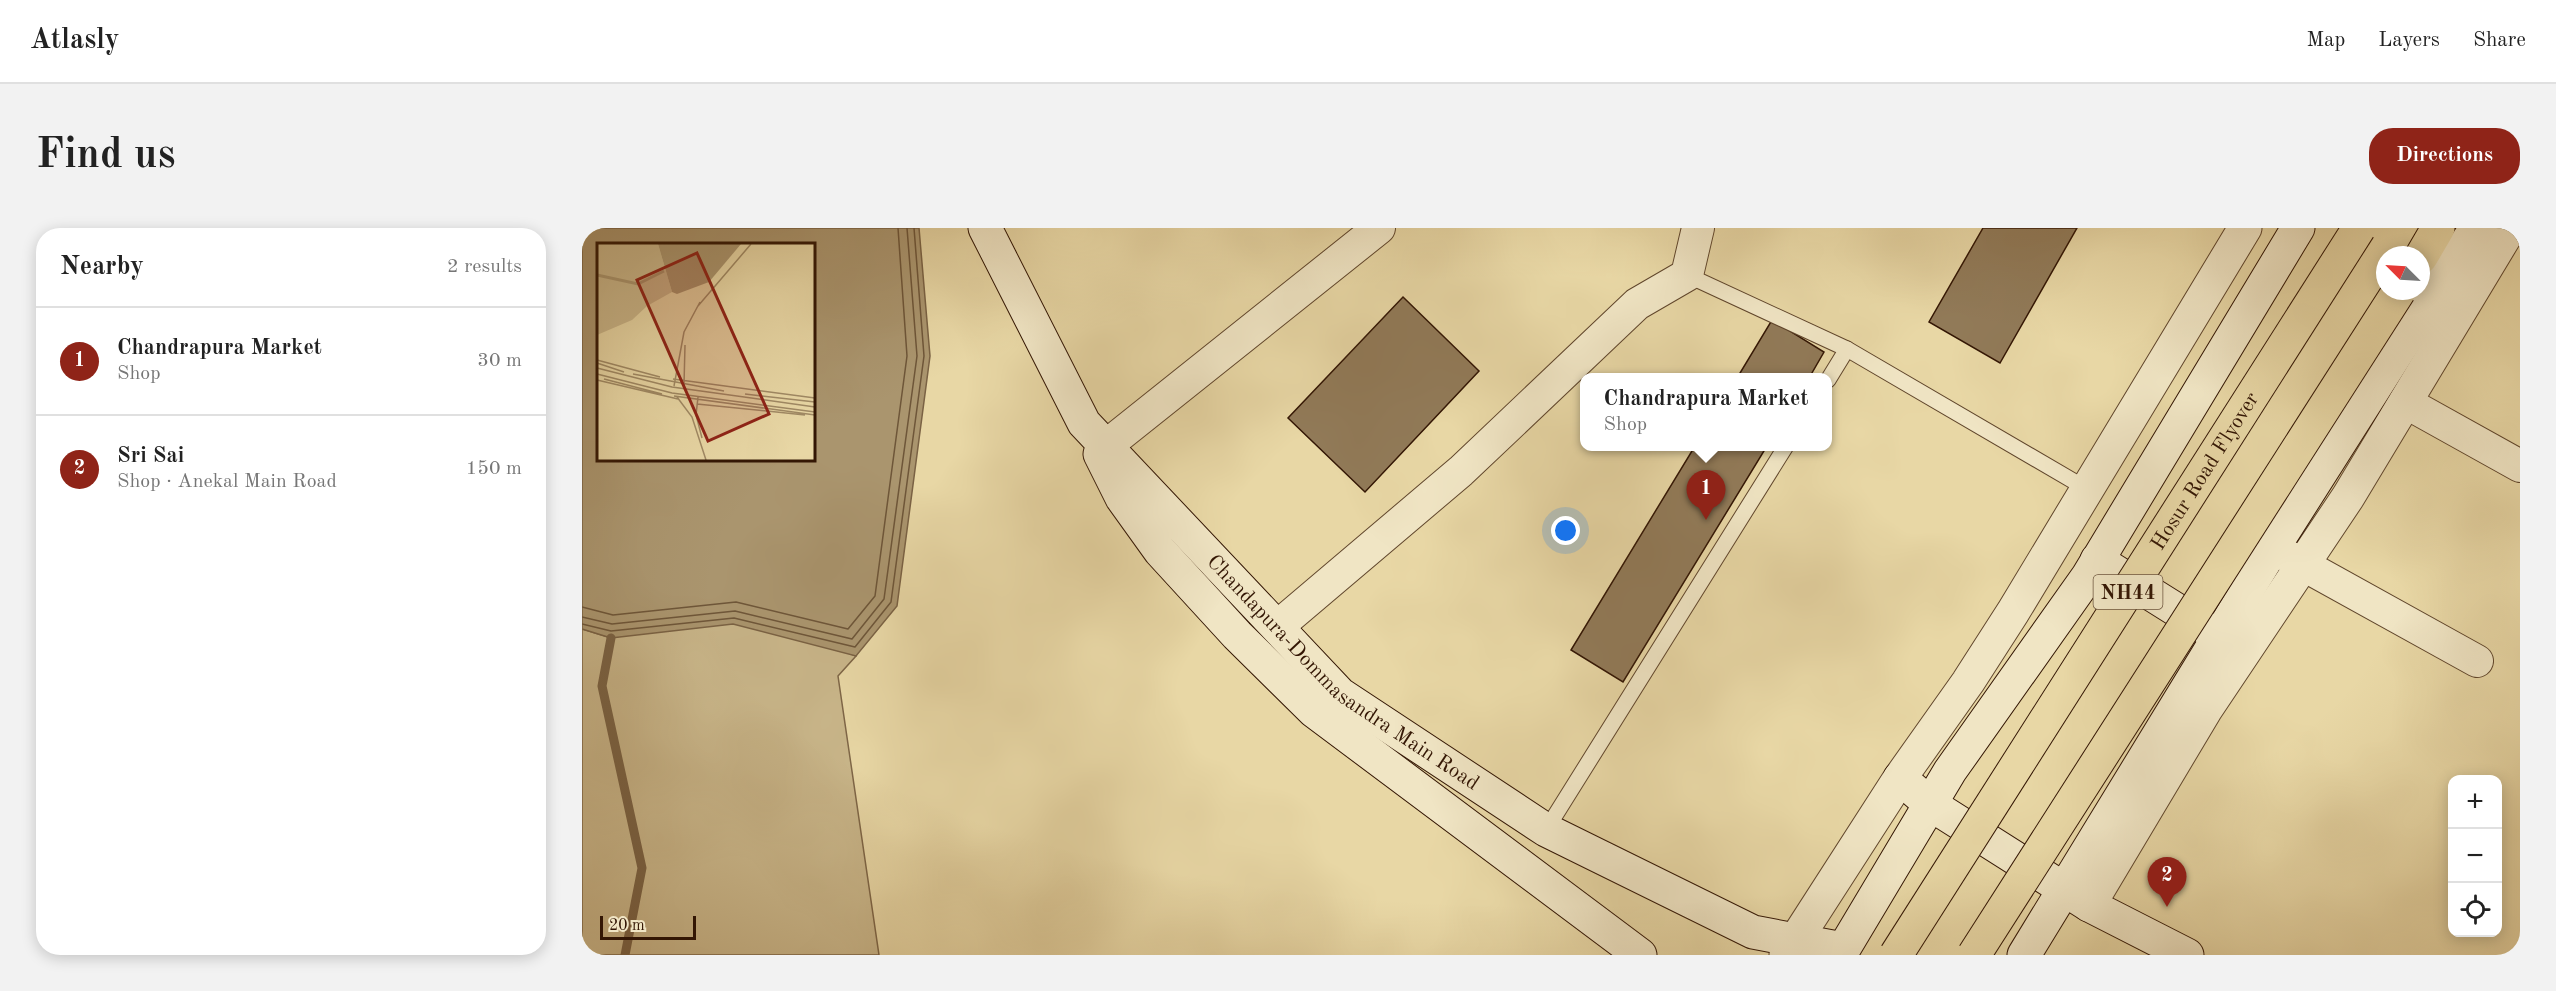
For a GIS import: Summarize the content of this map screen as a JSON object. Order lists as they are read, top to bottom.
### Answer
{
  "streets": {
    "highway": ["Hosur Road Flyover", "NH44"],
    "main road": ["Chandapura-Dommasandra Main Road"]
  },
  "scale_bar": "20 m",
  "north": "top left",
  "page": {
    "header": "Atlasly",
    "nav": ["Map", "Layers", "Share"],
    "buttons": "Directions",
    "title": "Find us",
    "heading": ["Nearby", "2 results"],
    "list": [
      {
        "mark": "1",
        "name": "Chandrapura Market",
        "note": "Shop",
        "value": "30 m"
      },
      {
        "mark": "2",
        "name": "Sri Sai",
        "note": "Shop · Anekal Main Road",
        "value": "150 m"
      }
    ],
    "popup": ["Chandrapura Market", "Shop"],
    "pins": ["1", "2"],
    "map_buttons": ["+", "−"],
    "scale": "20 m"
  }
}
